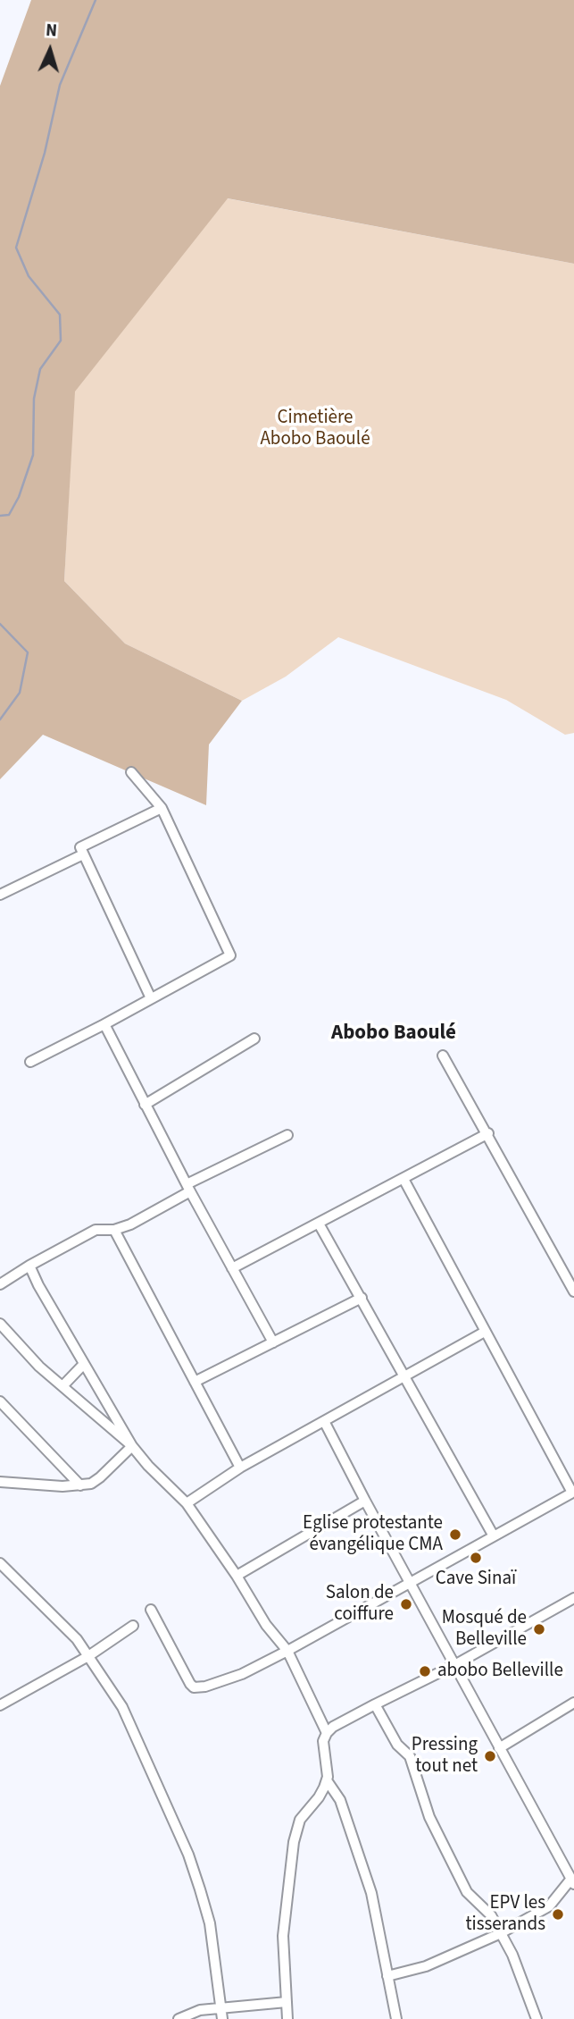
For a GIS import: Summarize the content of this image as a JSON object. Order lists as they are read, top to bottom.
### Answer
{
  "districts": ["Abobo Baoulé"],
  "parks": ["Cimetière Abobo Baoulé"],
  "places": [
    "Eglise protestante évangélique CMA",
    "Cave Sinaï",
    "Salon de coiffure",
    "Mosqué de Belleville",
    "abobo Belleville",
    "Pressing tout net",
    "EPV les tisserands"
  ],
  "north": "top"
}
